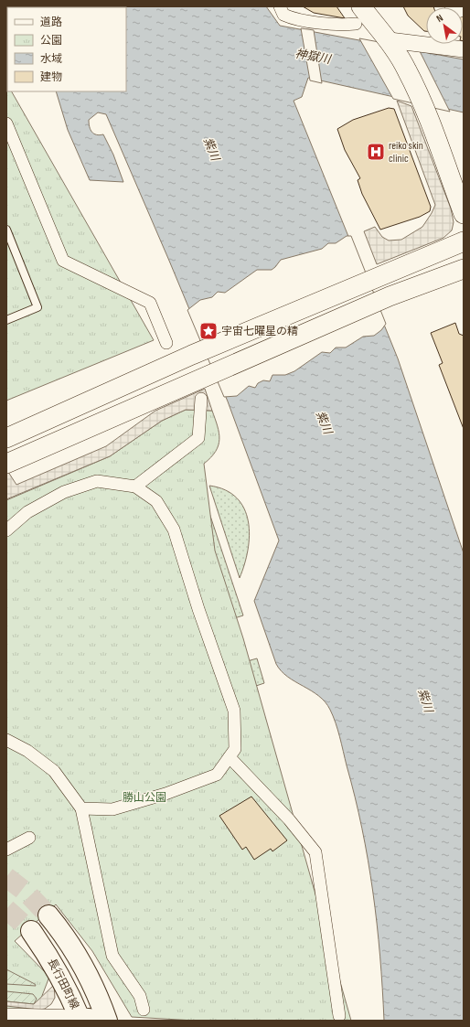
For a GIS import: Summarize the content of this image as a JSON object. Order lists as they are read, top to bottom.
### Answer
{
  "streets": {
    "main road": ["長行田町線"]
  },
  "water": ["神獄川", "紫川"],
  "parks": ["勝山公園"],
  "places": {
    "hospital": ["reiko skin clinic"],
    "place": ["宇宙七曜星の精"]
  },
  "legend": [
    "道路",
    "公園",
    "水域",
    "建物"
  ],
  "north": "top left"
}
